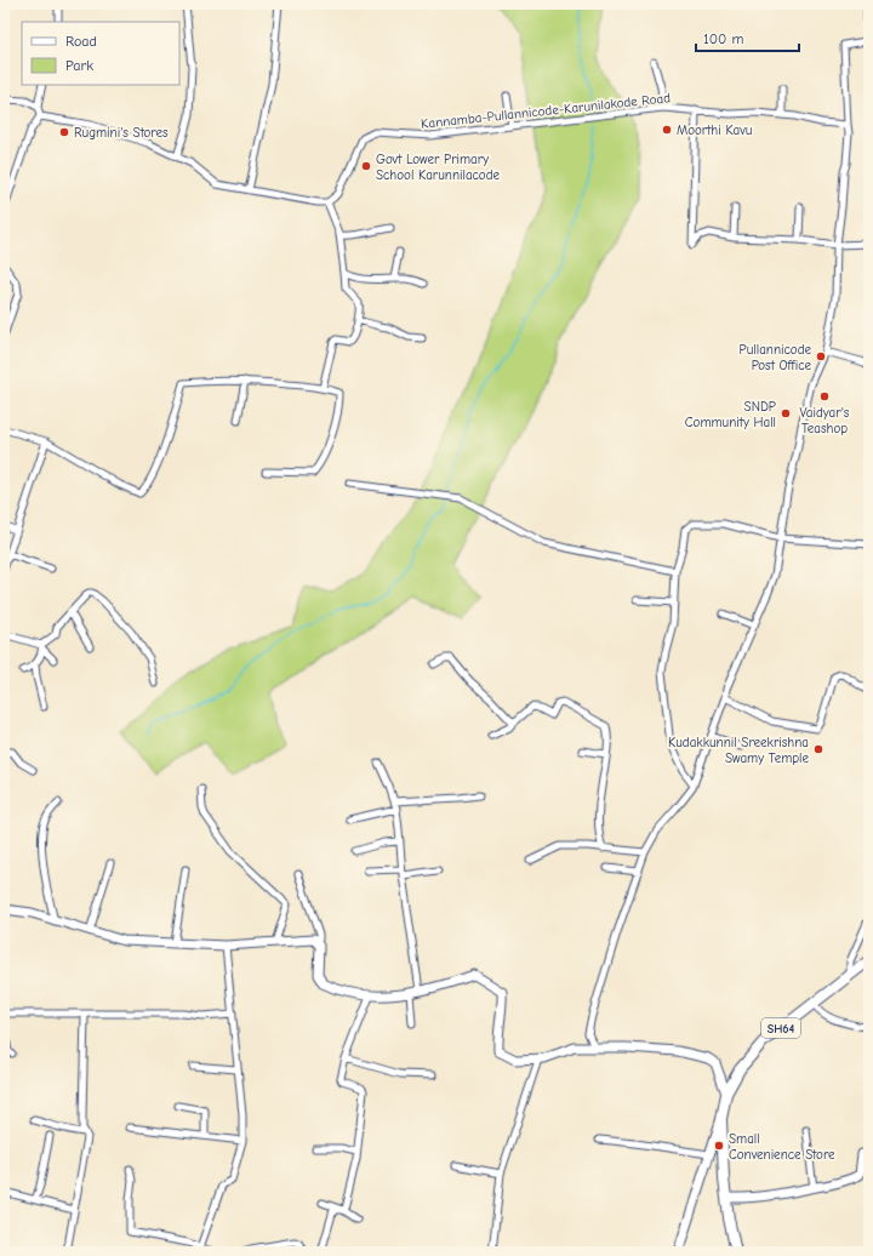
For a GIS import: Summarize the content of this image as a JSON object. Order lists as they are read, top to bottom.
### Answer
{
  "streets": {
    "main road": ["SH64"],
    "street": ["Kannamba-Pullannicode-Karunilakode Road"]
  },
  "places": [
    "Moorthi Kavu",
    "Rugmini's Stores",
    "Govt Lower Primary School Karunnilacode",
    "Pullannicode Post Office",
    "Vaidyar's Teashop",
    "SNDP Community Hall",
    "Kudakkunnil Sreekrishna Swamy Temple",
    "Small Convenience Store"
  ],
  "legend": ["Road", "Park"],
  "scale_bar": "100 m"
}
